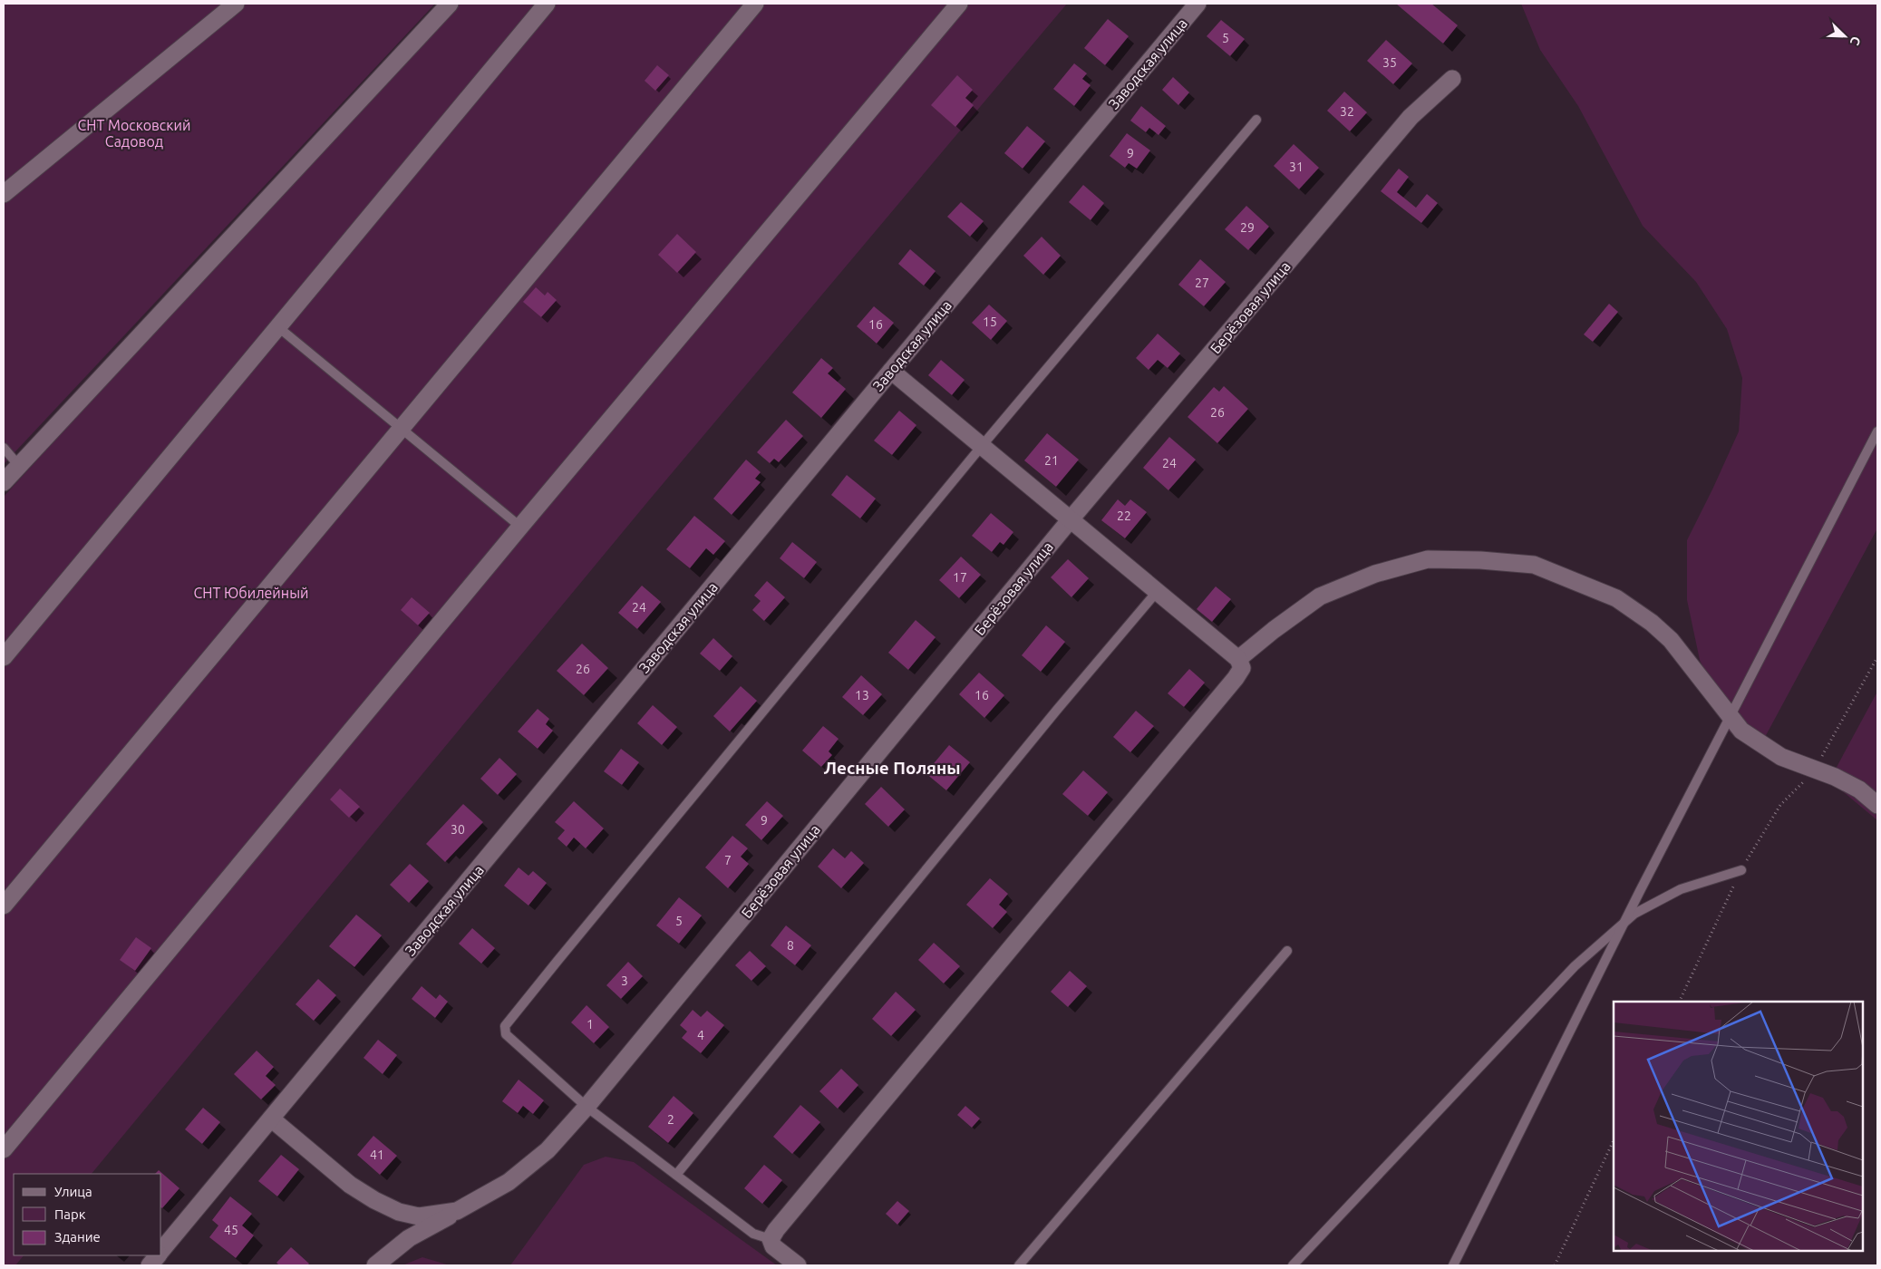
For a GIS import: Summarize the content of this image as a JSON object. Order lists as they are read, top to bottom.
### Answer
{
  "streets": {
    "street": ["Заводская улица", "Берёзовая улица"]
  },
  "districts": ["Лесные Поляны"],
  "parks": ["СНТ Московский Садовод", "СНТ Юбилейный"],
  "house_numbers": [
    "5",
    "35",
    "32",
    "9",
    "31",
    "29",
    "27",
    "15",
    "16",
    "26",
    "21",
    "24",
    "22",
    "17",
    "24",
    "26",
    "13",
    "16",
    "9",
    "30",
    "7",
    "5",
    "8",
    "3",
    "1",
    "4",
    "2",
    "41",
    "45"
  ],
  "legend": ["Улица", "Парк", "Здание"],
  "north": "bottom right"
}
